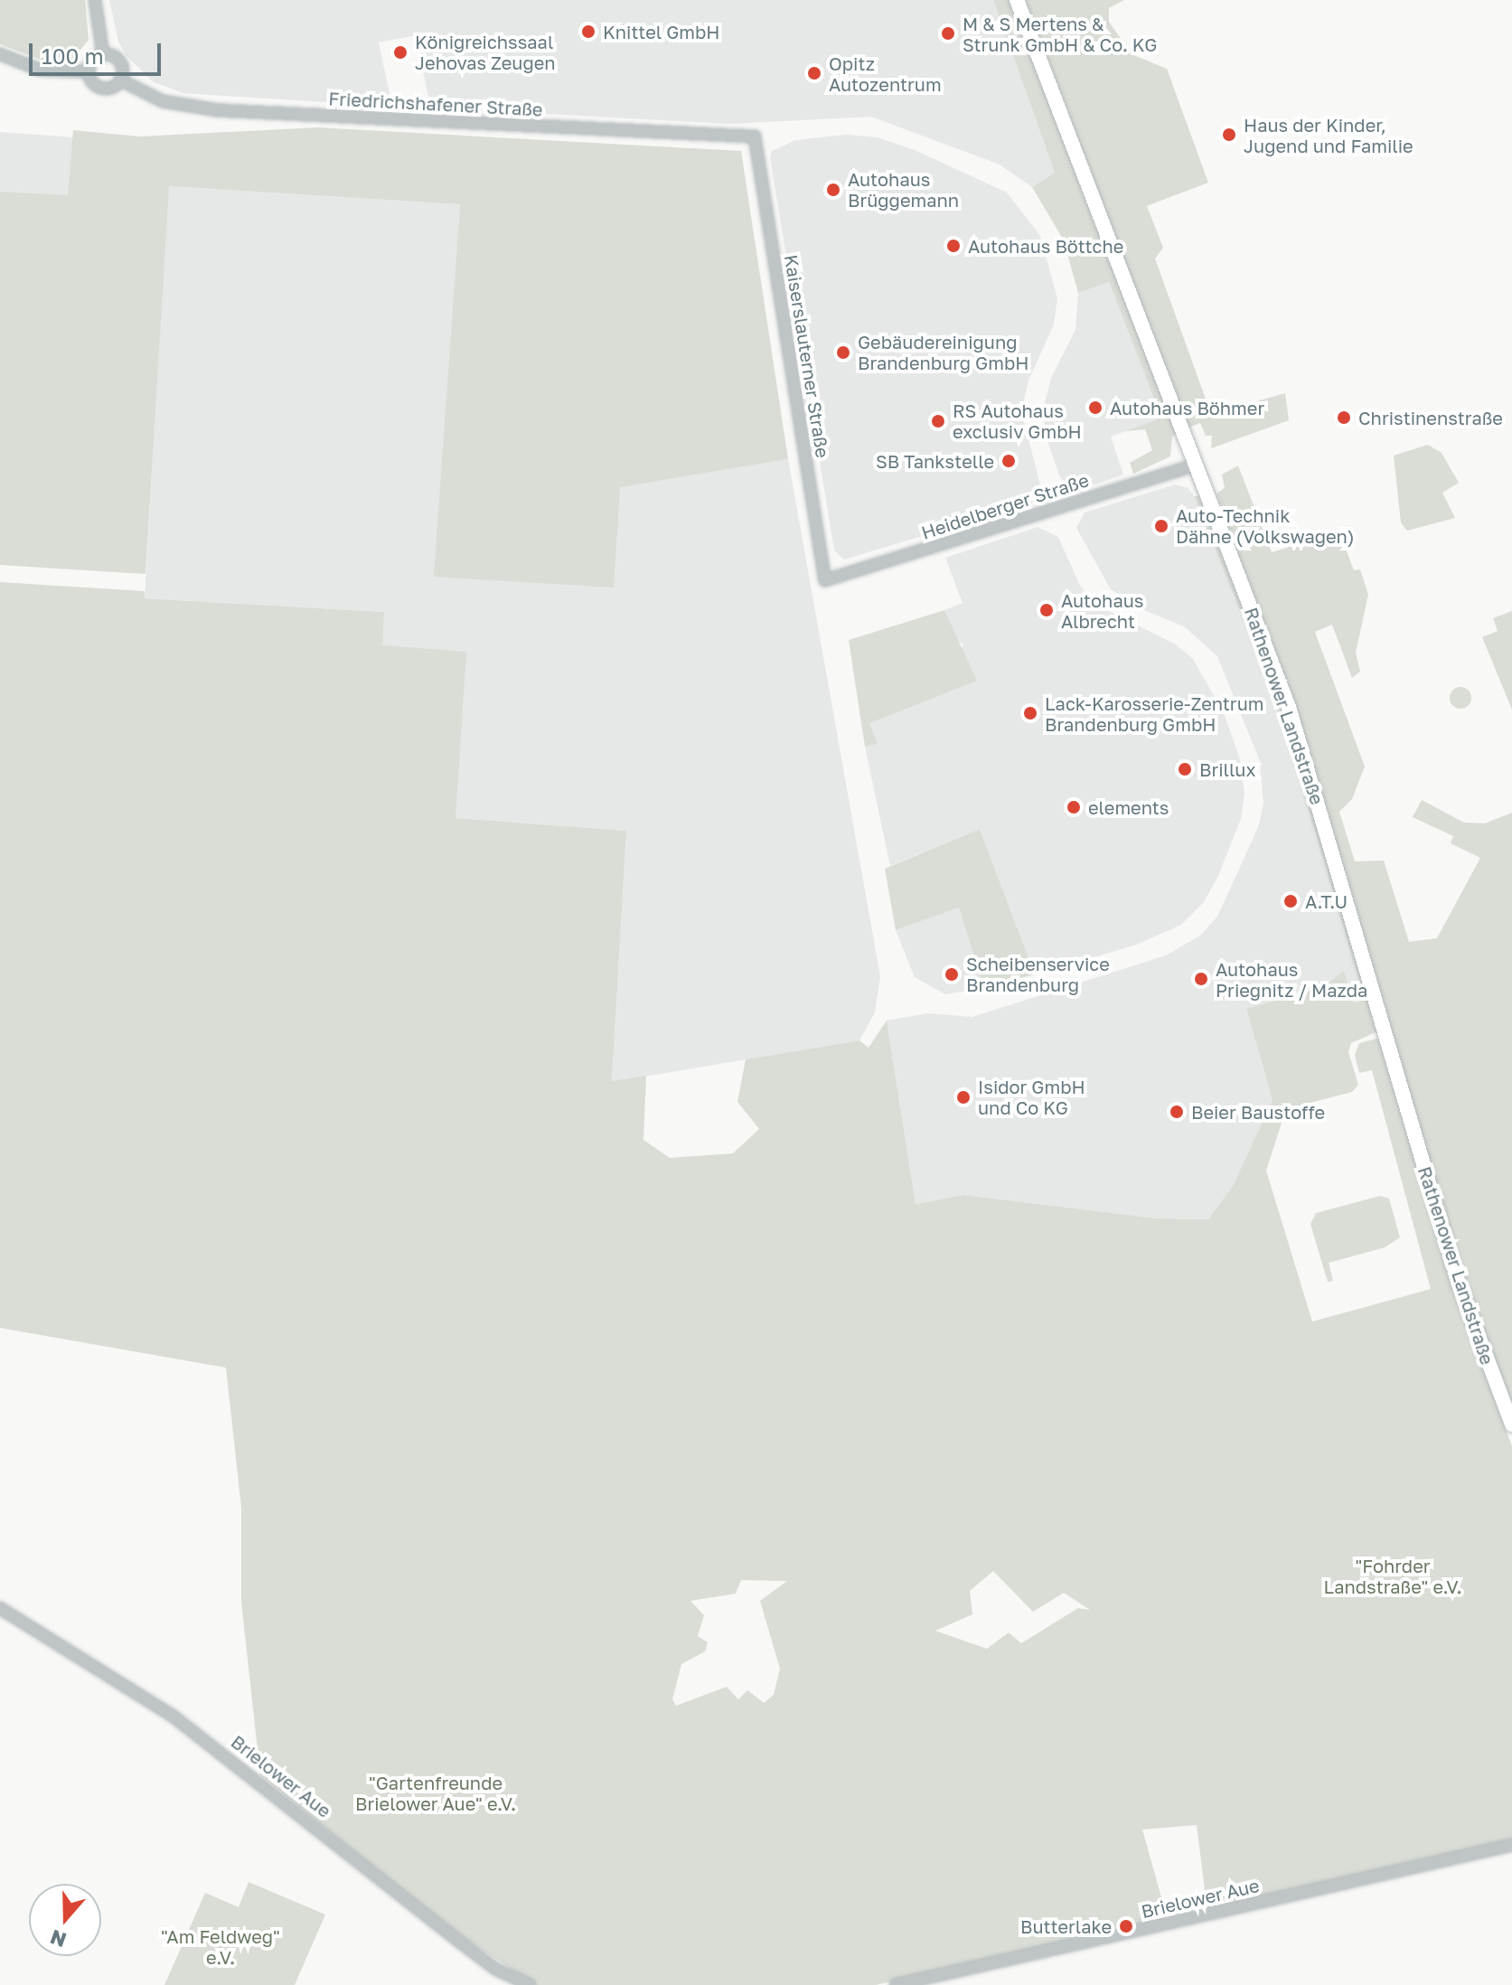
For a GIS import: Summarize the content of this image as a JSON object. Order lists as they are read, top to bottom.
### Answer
{
  "streets": {
    "main road": ["Rathenower Landstraße"],
    "street": [
      "Friedrichshafener Straße",
      "Kaiserslauterner Straße",
      "Heidelberger Straße",
      "Brielower Aue"
    ]
  },
  "crossings": [
    ["Friedrichshafener Straße", "Kaiserslauterner Straße"],
    ["Kaiserslauterner Straße", "Heidelberger Straße"],
    ["Heidelberger Straße", "Rathenower Landstraße"]
  ],
  "parks": ["\"Fohrder Landstraße\" e.V.", "\"Gartenfreunde Brielower Aue\" e.V.", "\"Am Feldweg\" e.V."],
  "places": [
    "Knittel GmbH",
    "M & S Mertens & Strunk GmbH & Co. KG",
    "Königreichssaal Jehovas Zeugen",
    "Opitz Autozentrum",
    "Haus der Kinder, Jugend und Familie",
    "Autohaus Brüggemann",
    "Autohaus Böttche",
    "Gebäudereinigung Brandenburg GmbH",
    "Autohaus Böhmer",
    "Christinenstraße",
    "RS Autohaus exclusiv GmbH",
    "SB Tankstelle",
    "Auto-Technik Dähne (Volkswagen)",
    "Autohaus Albrecht",
    "Lack-Karosserie-Zentrum Brandenburg GmbH",
    "Brillux",
    "elements",
    "A.T.U",
    "Scheibenservice Brandenburg",
    "Autohaus Priegnitz / Mazda",
    "Isidor GmbH und Co KG",
    "Beier Baustoffe",
    "Butterlake"
  ],
  "scale_bar": "100 m",
  "north": "bottom"
}
